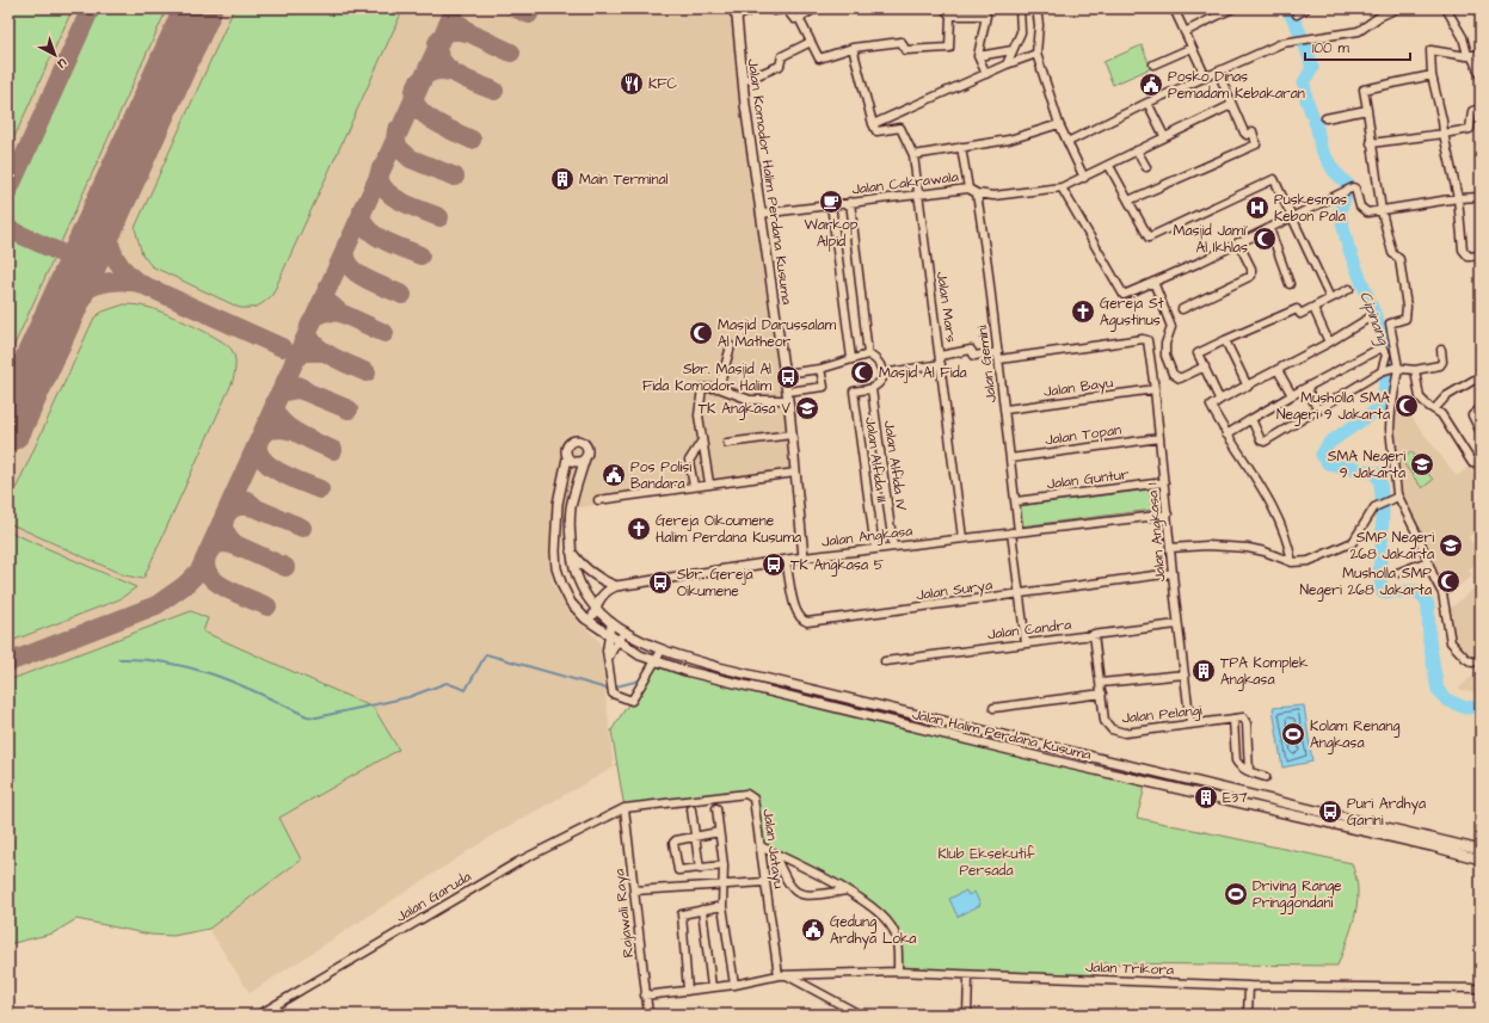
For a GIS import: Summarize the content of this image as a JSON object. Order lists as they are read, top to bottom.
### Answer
{
  "streets": {
    "street": [
      "Jalan Komodor Halim Perdana Kusuma",
      "Jalan Cakrawala",
      "Jalan Mars",
      "Jalan Gemini",
      "Jalan Bayu",
      "Jalan Topan",
      "Jalan Alfida III",
      "Jalan Alfida IV",
      "Jalan Guntur",
      "Jalan Angkasa 1",
      "Jalan Angkasa",
      "Jalan Surya",
      "Jalan Candra",
      "Jalan Pelangi",
      "Jalan Halim Perdana Kusuma",
      "Jalan Jatayu",
      "Jalan Garuda",
      "Rajawali Raya",
      "Jalan Trikora"
    ]
  },
  "crossings": [
    ["Jalan Komodor Halim Perdana Kusuma", "Jalan Cakrawala"],
    ["Jalan Komodor Halim Perdana Kusuma", "Jalan Angkasa"],
    ["Jalan Cakrawala", "Jalan Mars"],
    ["Jalan Cakrawala", "Jalan Gemini"],
    ["Jalan Mars", "Jalan Angkasa"],
    ["Jalan Gemini", "Jalan Bayu"],
    ["Jalan Gemini", "Jalan Topan"],
    ["Jalan Gemini", "Jalan Guntur"],
    ["Jalan Gemini", "Jalan Angkasa 1"],
    ["Jalan Gemini", "Jalan Angkasa"],
    ["Jalan Gemini", "Jalan Surya"],
    ["Jalan Gemini", "Jalan Candra"],
    ["Jalan Bayu", "Jalan Angkasa 1"],
    ["Jalan Topan", "Jalan Angkasa 1"],
    ["Jalan Alfida III", "Jalan Alfida IV"],
    ["Jalan Alfida III", "Jalan Angkasa"],
    ["Jalan Alfida IV", "Jalan Angkasa"],
    ["Jalan Guntur", "Jalan Angkasa 1"],
    ["Jalan Angkasa 1", "Jalan Angkasa"],
    ["Jalan Angkasa 1", "Jalan Surya"],
    ["Jalan Angkasa 1", "Jalan Candra"],
    ["Jalan Angkasa 1", "Jalan Pelangi"],
    ["Jalan Angkasa", "Jalan Surya"],
    ["Jalan Candra", "Jalan Pelangi"],
    ["Jalan Jatayu", "Jalan Garuda"],
    ["Jalan Jatayu", "Rajawali Raya"],
    ["Jalan Jatayu", "Jalan Trikora"],
    ["Jalan Garuda", "Rajawali Raya"],
    ["Rajawali Raya", "Jalan Trikora"]
  ],
  "water": ["Cipinang"],
  "parks": ["Klub Eksekutif Persada"],
  "places": {
    "restaurant": ["KFC"],
    "public building": ["Posko Dinas Pemadam Kebakaran", "Pos Polisi Bandara", "Gedung Ardhya Loka"],
    "building": ["Main Terminal", "TPA Komplek Angkasa", "E37"],
    "cafe": ["Warkop Alpid"],
    "hospital": ["Puskesmas Kebon Pala"],
    "mosque": [
      "Masjid Jami' Al Ikhlas",
      "Masjid Darussalam Al Matheor",
      "Masjid Al Fida",
      "Musholla SMA Negeri 9 Jakarta",
      "Musholla SMP Negeri 268 Jakarta"
    ],
    "church": ["Gereja St Agustinus", "Gereja Oikoumene Halim Perdana Kusuma"],
    "bus stop": [
      "Sbr. Masjid Al Fida Komodor Halim",
      "TK Angkasa 5",
      "Sbr. Gereja Oikumene",
      "Puri Ardhya Garini"
    ],
    "school or university": ["TK Angkasa V", "SMA Negeri 9 Jakarta", "SMP Negeri 268 Jakarta"],
    "sports": ["Kolam Renang Angkasa", "Driving Range Pringgondani"]
  },
  "scale_bar": "100 m",
  "north": "bottom right"
}
